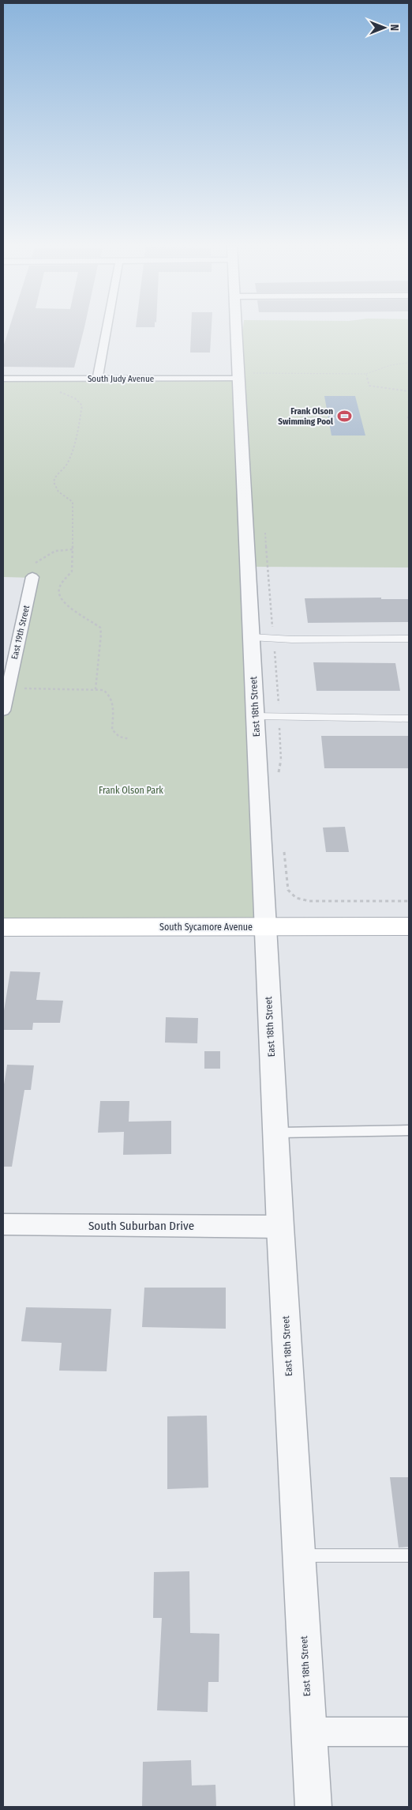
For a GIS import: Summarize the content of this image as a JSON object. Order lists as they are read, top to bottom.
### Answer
{
  "streets": {
    "main road": ["South Sycamore Avenue"],
    "street": [
      "South Judy Avenue",
      "East 19th Street",
      "East 18th Street",
      "South Suburban Drive"
    ]
  },
  "crossings": [
    ["South Judy Avenue", "East 18th Street"],
    ["East 18th Street", "South Sycamore Avenue"],
    ["East 18th Street", "South Suburban Drive"]
  ],
  "parks": ["Frank Olson Park"],
  "places": {
    "sports": ["Frank Olson Swimming Pool"]
  },
  "north": "right"
}
